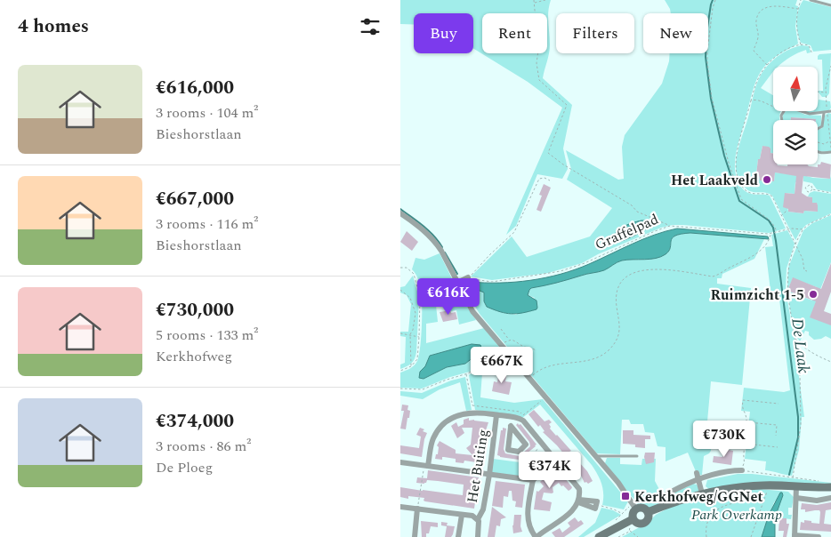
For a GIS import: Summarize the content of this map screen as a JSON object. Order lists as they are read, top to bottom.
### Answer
{
  "streets": {
    "street": ["Het Buiting"],
    "path": ["Graffelpad"]
  },
  "water": ["De Laak"],
  "parks": ["Park Overkamp"],
  "places": {
    "other": ["Het Laakveld", "Ruimzicht 1-5"],
    "transit": ["Kerkhofweg/GGNet"]
  },
  "north": "top",
  "page": {
    "heading": "4 homes",
    "chip": [
      "Buy",
      "Rent",
      "Filters",
      "New"
    ],
    "list": [
      {
        "name": "€616,000",
        "note": "3 rooms · 104 m² · Bieshorstlaan"
      },
      {
        "name": "€667,000",
        "note": "3 rooms · 116 m² · Bieshorstlaan"
      },
      {
        "name": "€730,000",
        "note": "5 rooms · 133 m² · Kerkhofweg"
      },
      {
        "name": "€374,000",
        "note": "3 rooms · 86 m² · De Ploeg"
      }
    ],
    "price": [
      "€616K",
      "€667K",
      "€730K",
      "€374K"
    ]
  }
}
